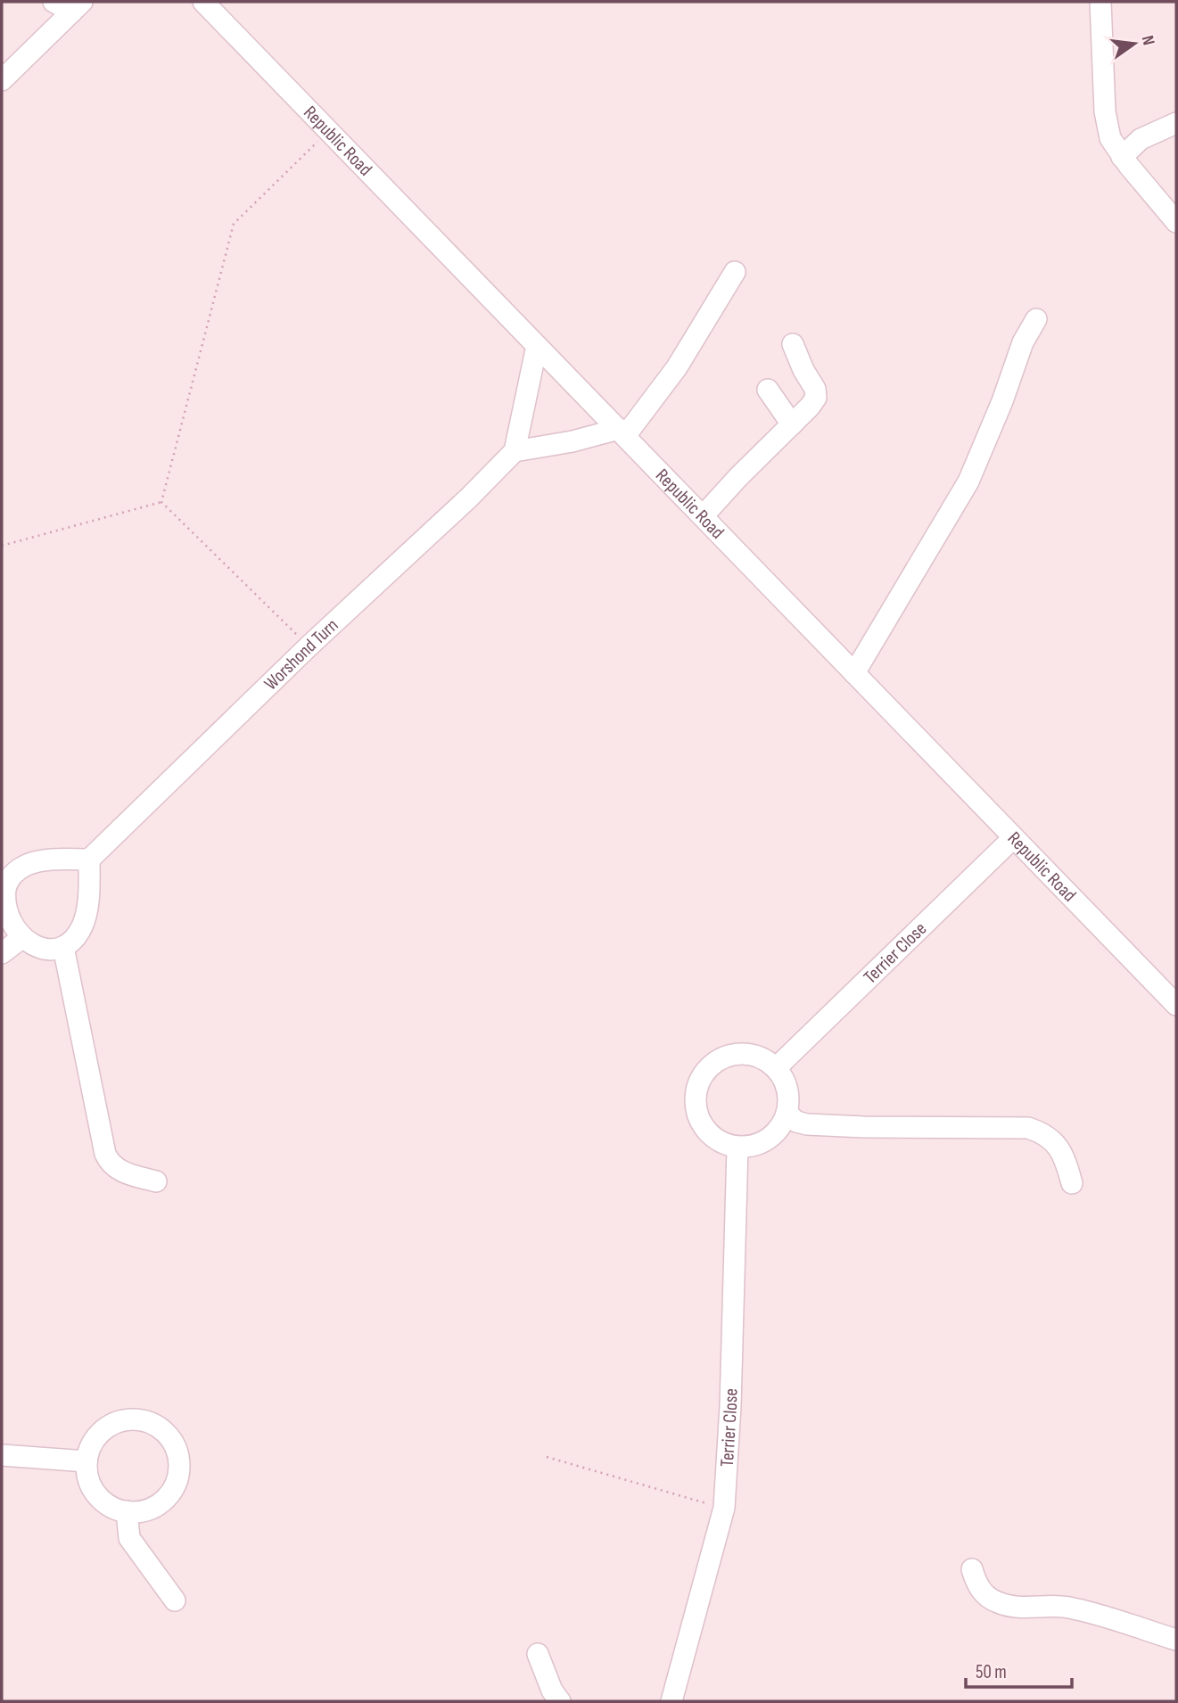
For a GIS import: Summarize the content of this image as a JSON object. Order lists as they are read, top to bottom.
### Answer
{
  "streets": {
    "street": ["Republic Road", "Worshond Turn", "Terrier Close"]
  },
  "crossings": [
    ["Republic Road", "Terrier Close"]
  ],
  "scale_bar": "50 m",
  "north": "right"
}
